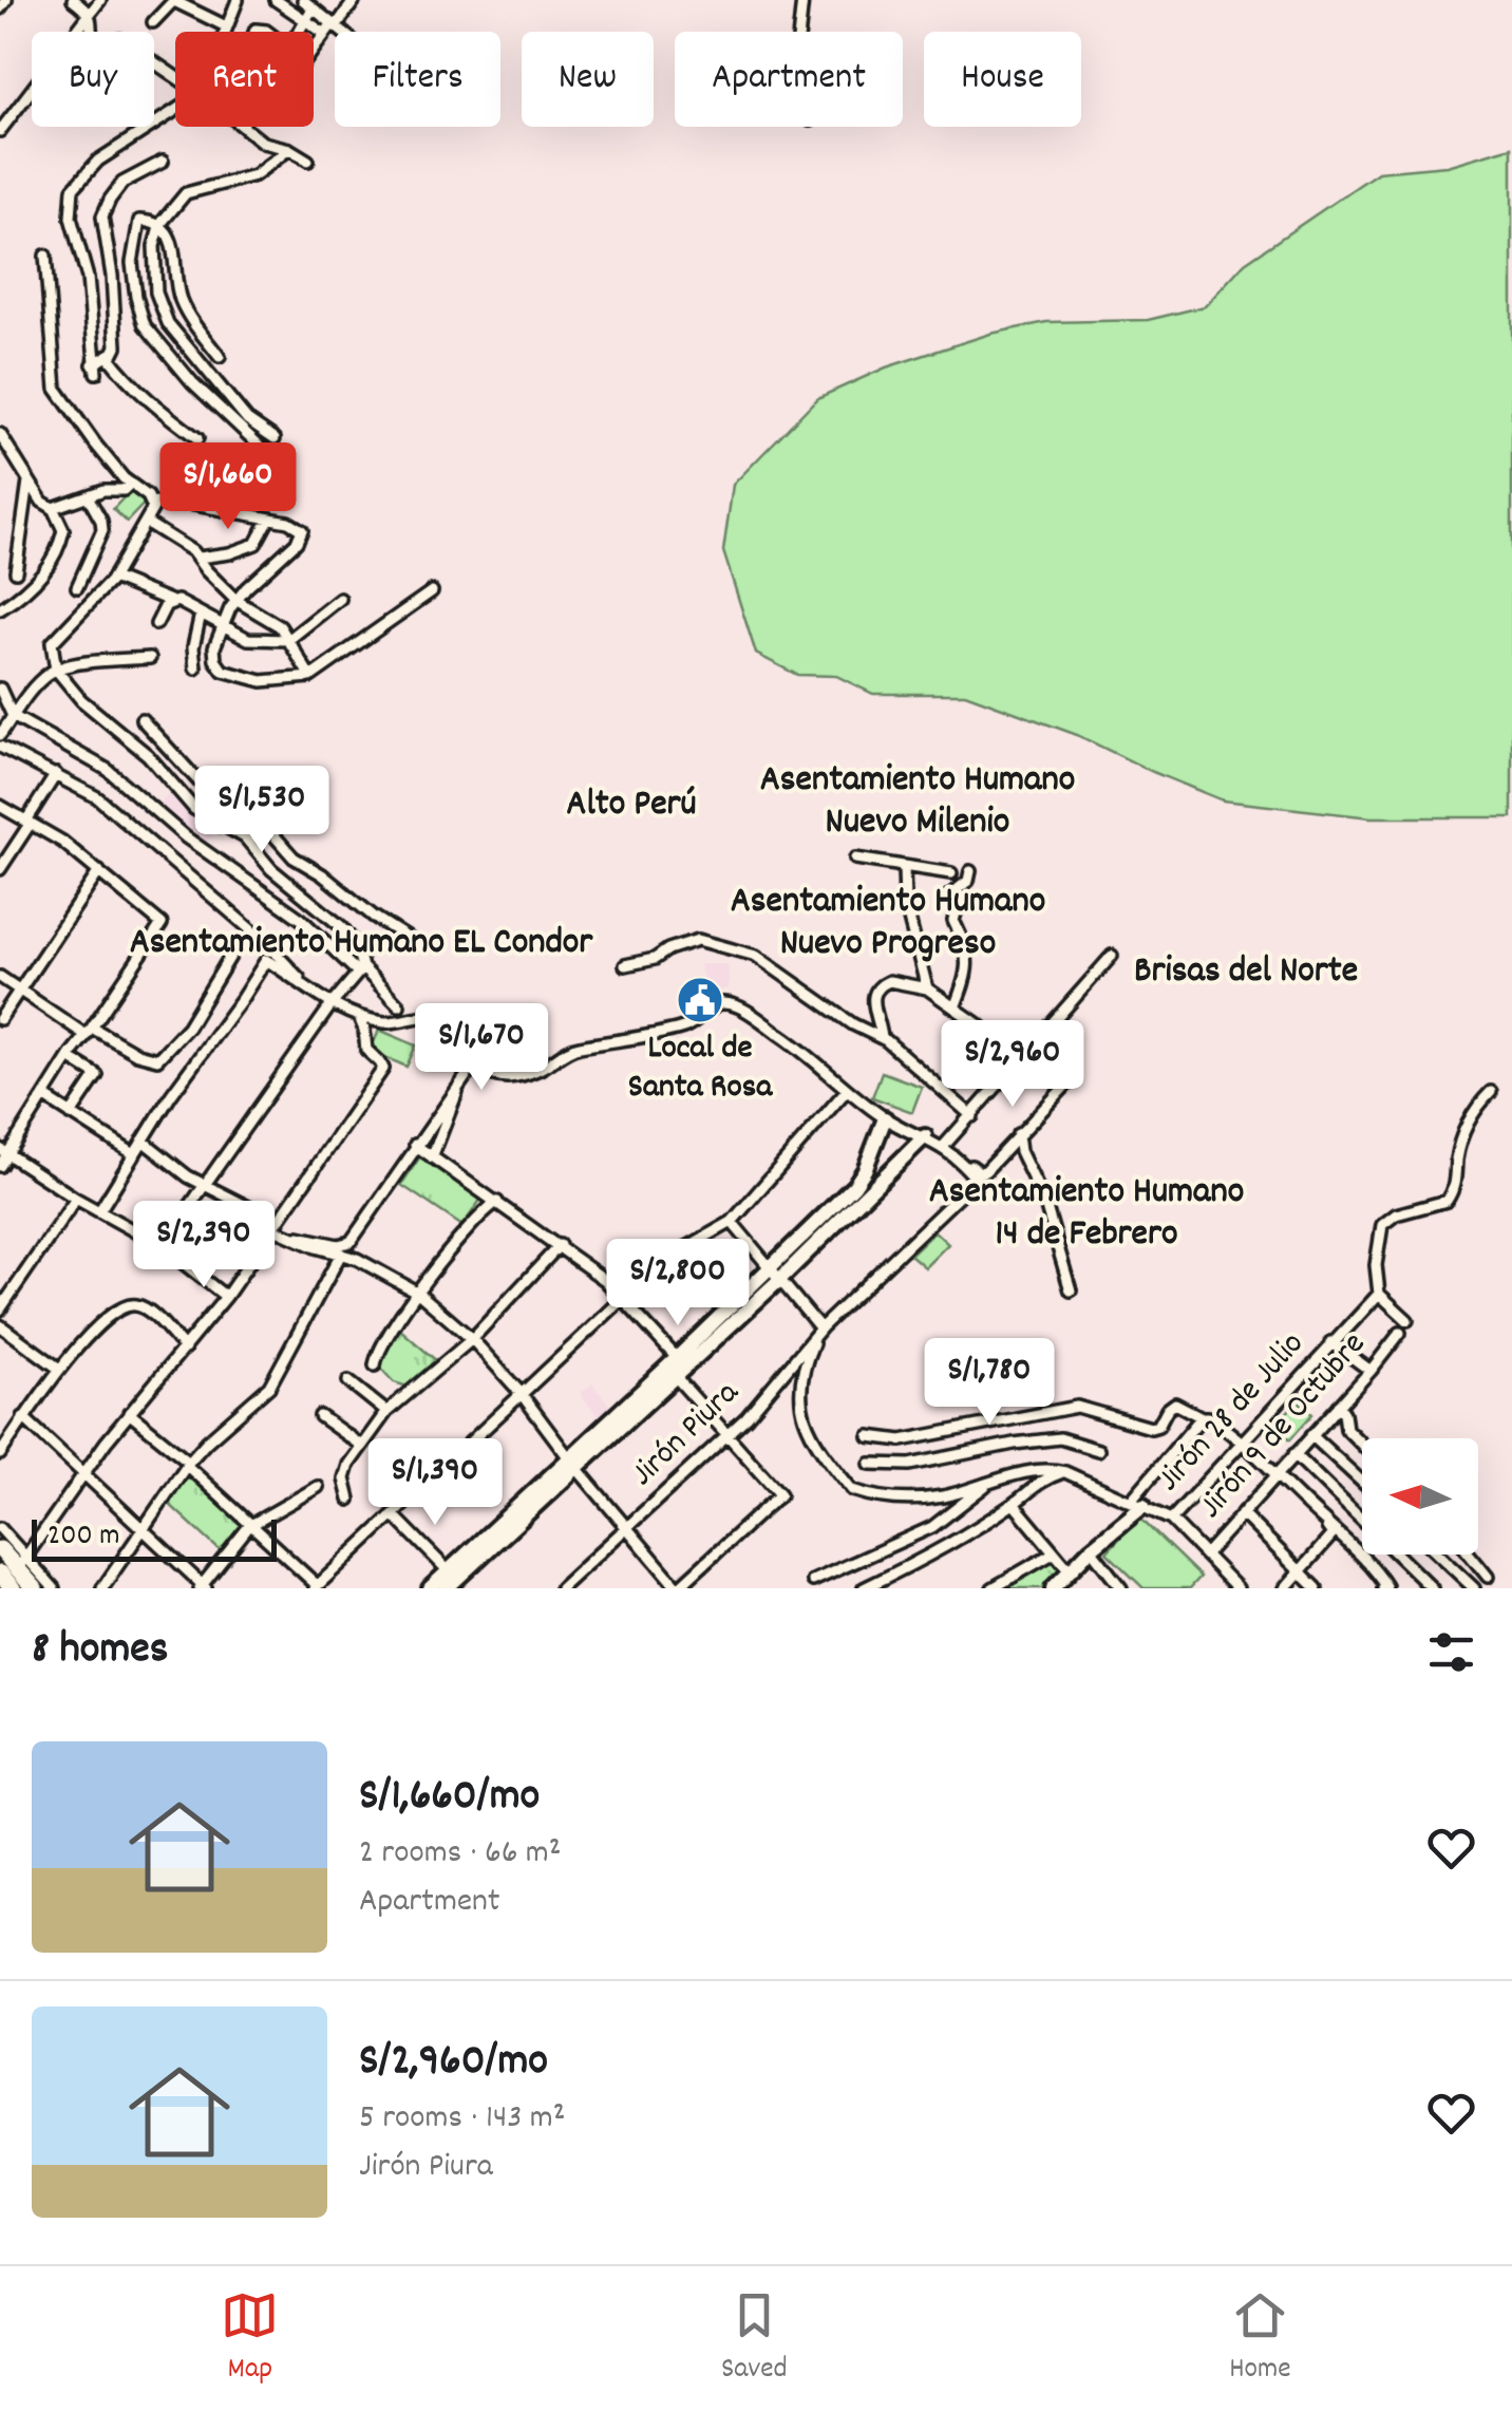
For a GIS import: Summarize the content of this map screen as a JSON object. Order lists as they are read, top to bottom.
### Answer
{
  "streets": {
    "street": ["Jirón 28 de Julio", "Jirón 9 de Octubre", "Jirón Piura"]
  },
  "districts": [
    "Asentamiento Humano Nuevo Milenio",
    "Alto Perú",
    "Asentamiento Humano Nuevo Progreso",
    "Asentamiento Humano EL Condor",
    "Brisas del Norte",
    "Asentamiento Humano 14 de Febrero"
  ],
  "places": {
    "public building": ["Local de Santa Rosa"]
  },
  "scale_bar": "200 m",
  "north": "left",
  "page": {
    "chip": [
      "Buy",
      "Rent",
      "Filters",
      "New",
      "Apartment",
      "House"
    ],
    "price": [
      "S/1,660",
      "S/1,530",
      "S/1,670",
      "S/2,960",
      "S/2,390",
      "S/2,800",
      "S/1,780",
      "S/1,390"
    ],
    "scale": "200 m",
    "heading": "8 homes",
    "list": [
      {
        "name": "S/1,660/mo",
        "note": "2 rooms · 66 m² · Apartment"
      },
      {
        "name": "S/2,960/mo",
        "note": "5 rooms · 143 m² · Jirón Piura"
      }
    ],
    "tabs": ["Map", "Saved", "Home"]
  }
}
